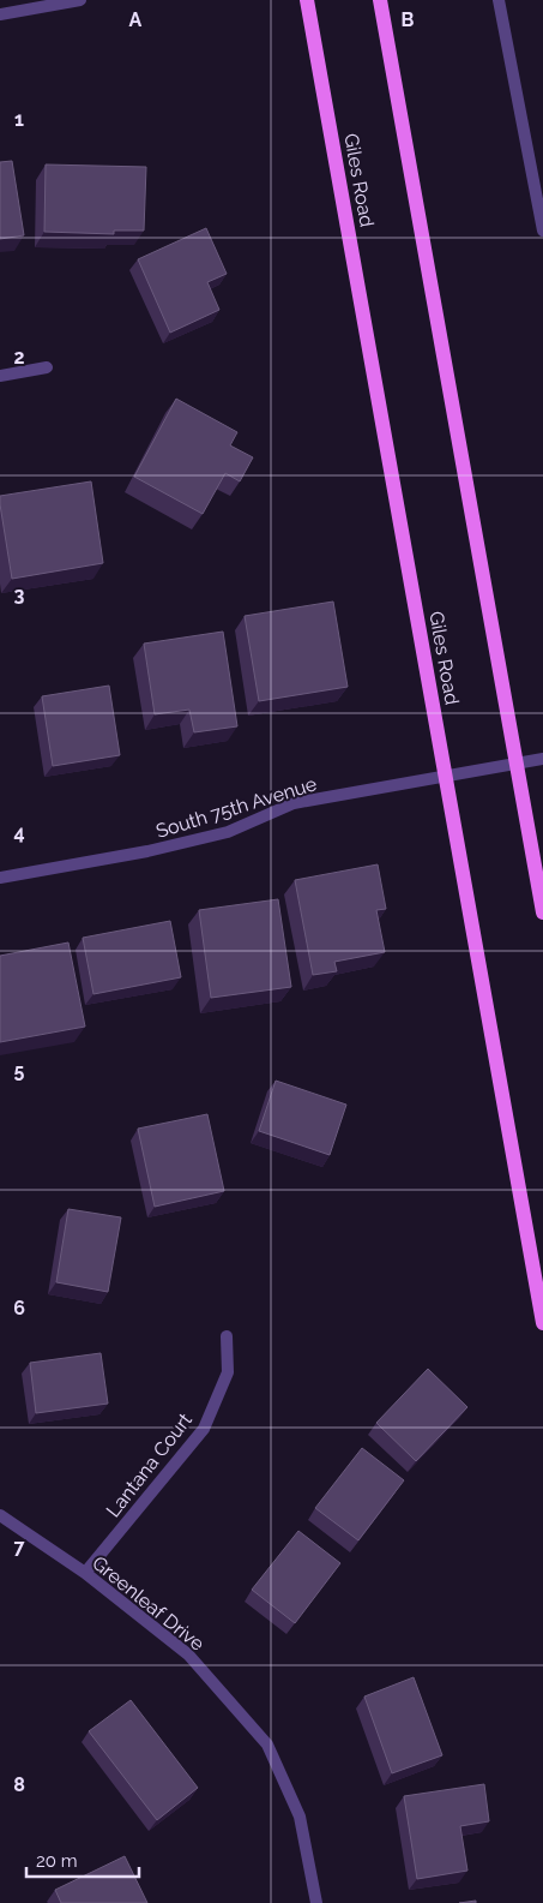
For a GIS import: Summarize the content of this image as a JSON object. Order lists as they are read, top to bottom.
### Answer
{
  "streets": {
    "main road": ["Giles Road"],
    "street": ["South 75th Avenue", "Lantana Court", "Greenleaf Drive"]
  },
  "crossings": [
    ["Giles Road", "South 75th Avenue"],
    ["Lantana Court", "Greenleaf Drive"]
  ],
  "scale_bar": "20 m",
  "grid": {
    "columns": ["A", "B"],
    "rows": [
      "1",
      "2",
      "3",
      "4",
      "5",
      "6",
      "7",
      "8"
    ]
  }
}
